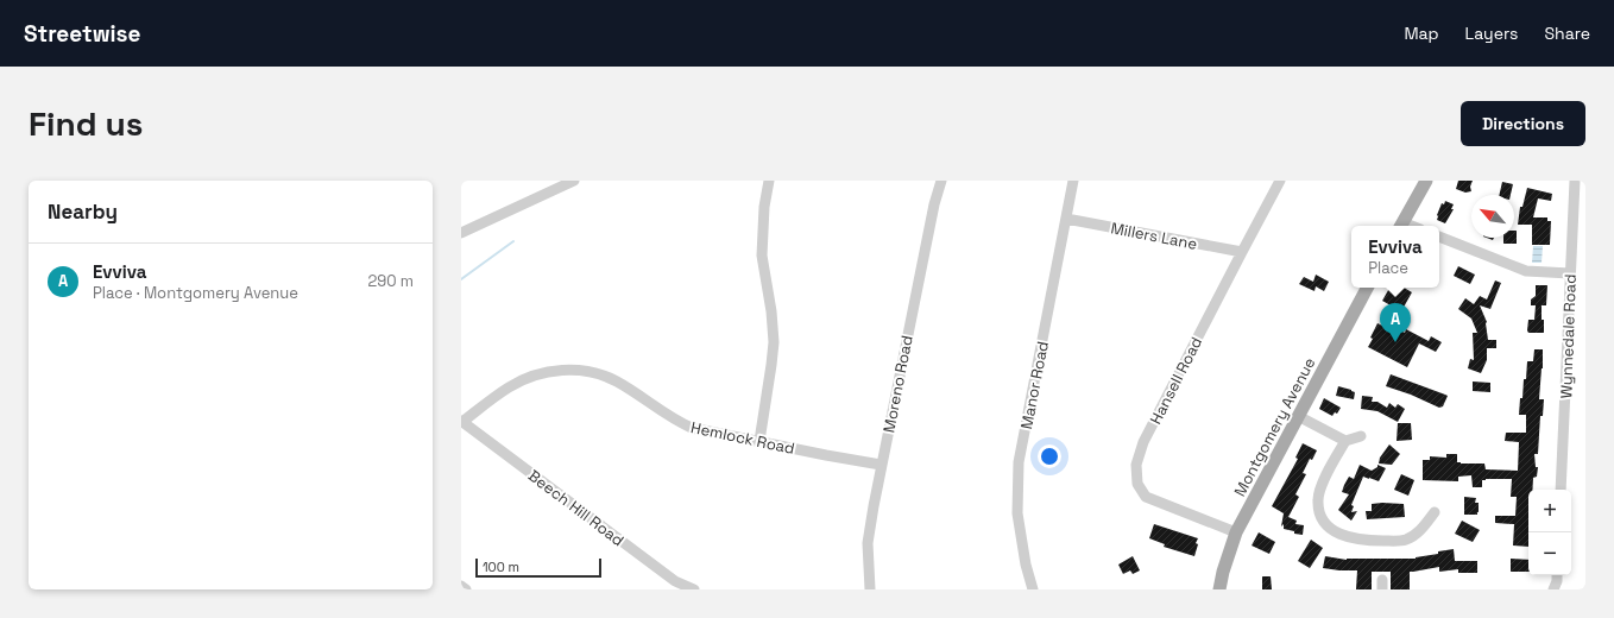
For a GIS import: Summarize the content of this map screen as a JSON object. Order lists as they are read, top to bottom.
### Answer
{
  "streets": {
    "main road": ["Montgomery Avenue"],
    "street": [
      "Millers Lane",
      "Wynnedale Road",
      "Hansell Road",
      "Moreno Road",
      "Manor Road",
      "Hemlock Road",
      "Beech Hill Road"
    ]
  },
  "crossings": [
    ["Millers Lane", "Hansell Road"],
    ["Millers Lane", "Manor Road"],
    ["Hansell Road", "Montgomery Avenue"],
    ["Moreno Road", "Hemlock Road"],
    ["Hemlock Road", "Beech Hill Road"]
  ],
  "scale_bar": "100 m",
  "north": "top left",
  "page": {
    "header": "Streetwise",
    "nav": ["Map", "Layers", "Share"],
    "buttons": "Directions",
    "title": "Find us",
    "heading": "Nearby",
    "popup": ["Evviva", "Place"],
    "list": [
      {
        "mark": "A",
        "name": "Evviva",
        "note": "Place · Montgomery Avenue",
        "value": "290 m"
      }
    ],
    "pins": "A",
    "map_buttons": ["+", "−"],
    "scale": "100 m"
  }
}
